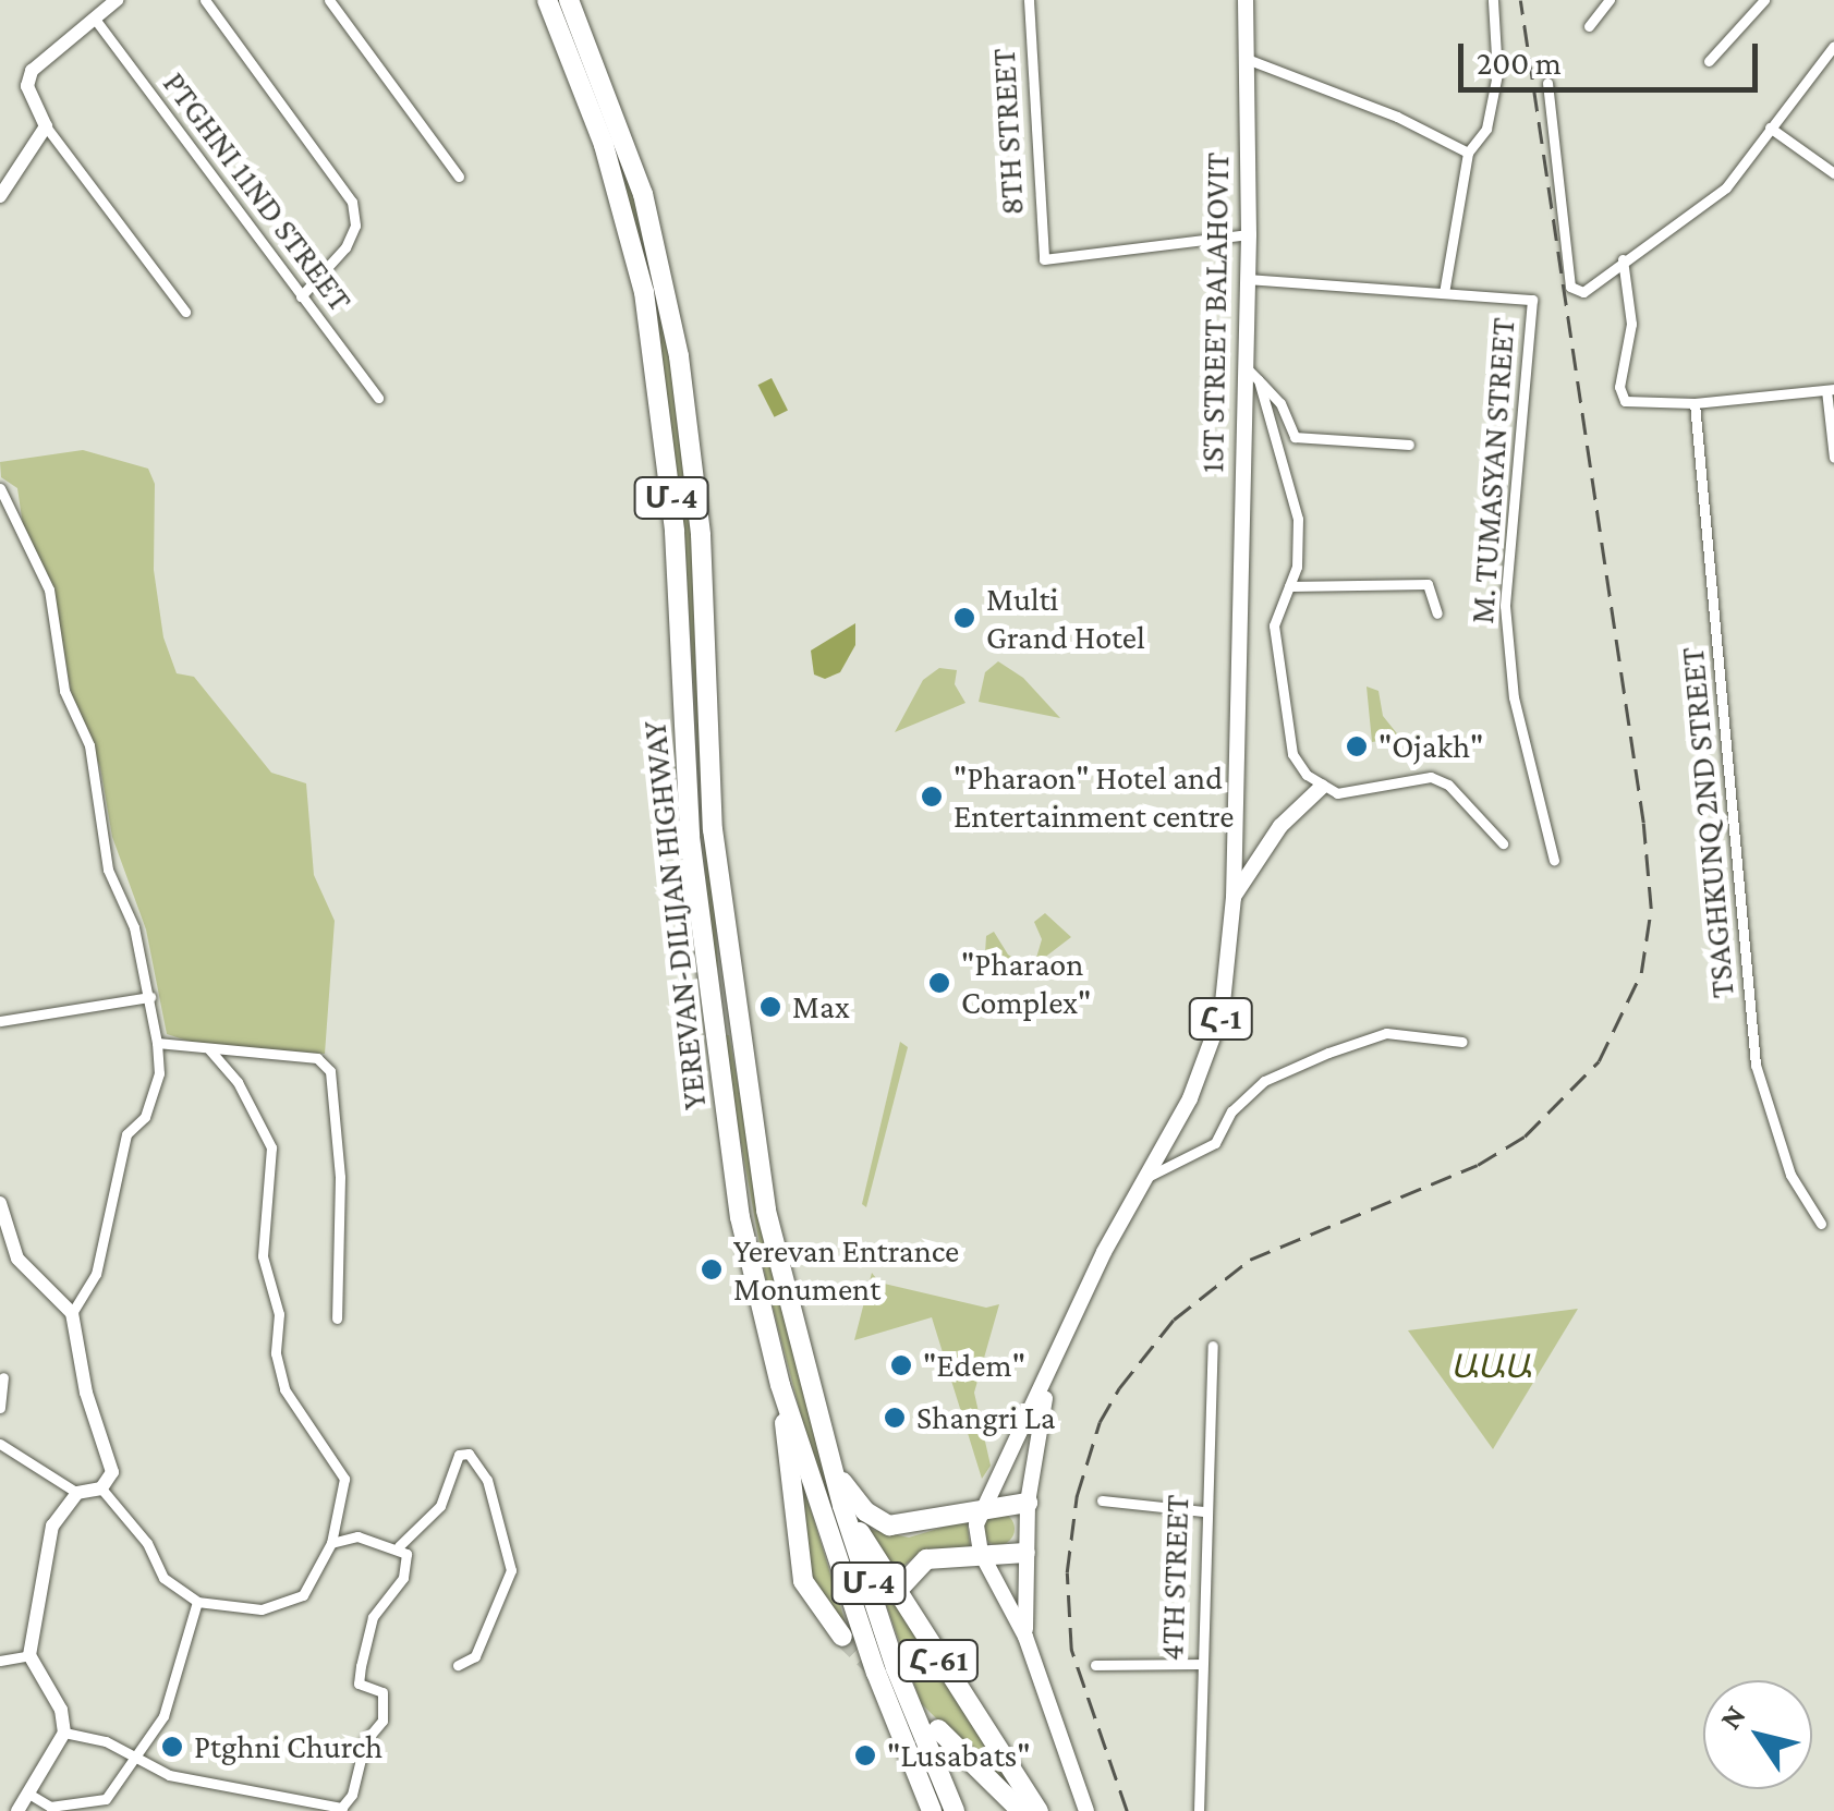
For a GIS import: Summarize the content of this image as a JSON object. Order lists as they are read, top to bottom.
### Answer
{
  "streets": {
    "highway": ["Մ-4", "YEREVAN-DILIJAN HIGHWAY", "Հ-61"],
    "main road": ["1ST STREET BALAHOVIT", "Հ-1"],
    "street": [
      "8TH STREET",
      "PTGHNI 11ND STREET",
      "M. TUMASYAN STREET",
      "TSAGHKUNQ 2ND STREET",
      "4TH STREET"
    ]
  },
  "crossings": [
    ["8TH STREET", "1ST STREET BALAHOVIT"],
    ["1ST STREET BALAHOVIT", "M. TUMASYAN STREET"],
    ["1ST STREET BALAHOVIT", "Հ-1"],
    ["YEREVAN-DILIJAN HIGHWAY", "Հ-61"]
  ],
  "parks": ["ԱԱԱ"],
  "places": [
    "Multi Grand Hotel",
    "\"Ojakh\"",
    "\"Pharaon\" Hotel and Entertainment centre",
    "\"Pharaon Complex\"",
    "Max",
    "Yerevan Entrance Monument",
    "\"Edem\"",
    "Shangri La",
    "Ptghni Church",
    "\"Lusabats\""
  ],
  "scale_bar": "200 m",
  "north": "top left"
}
